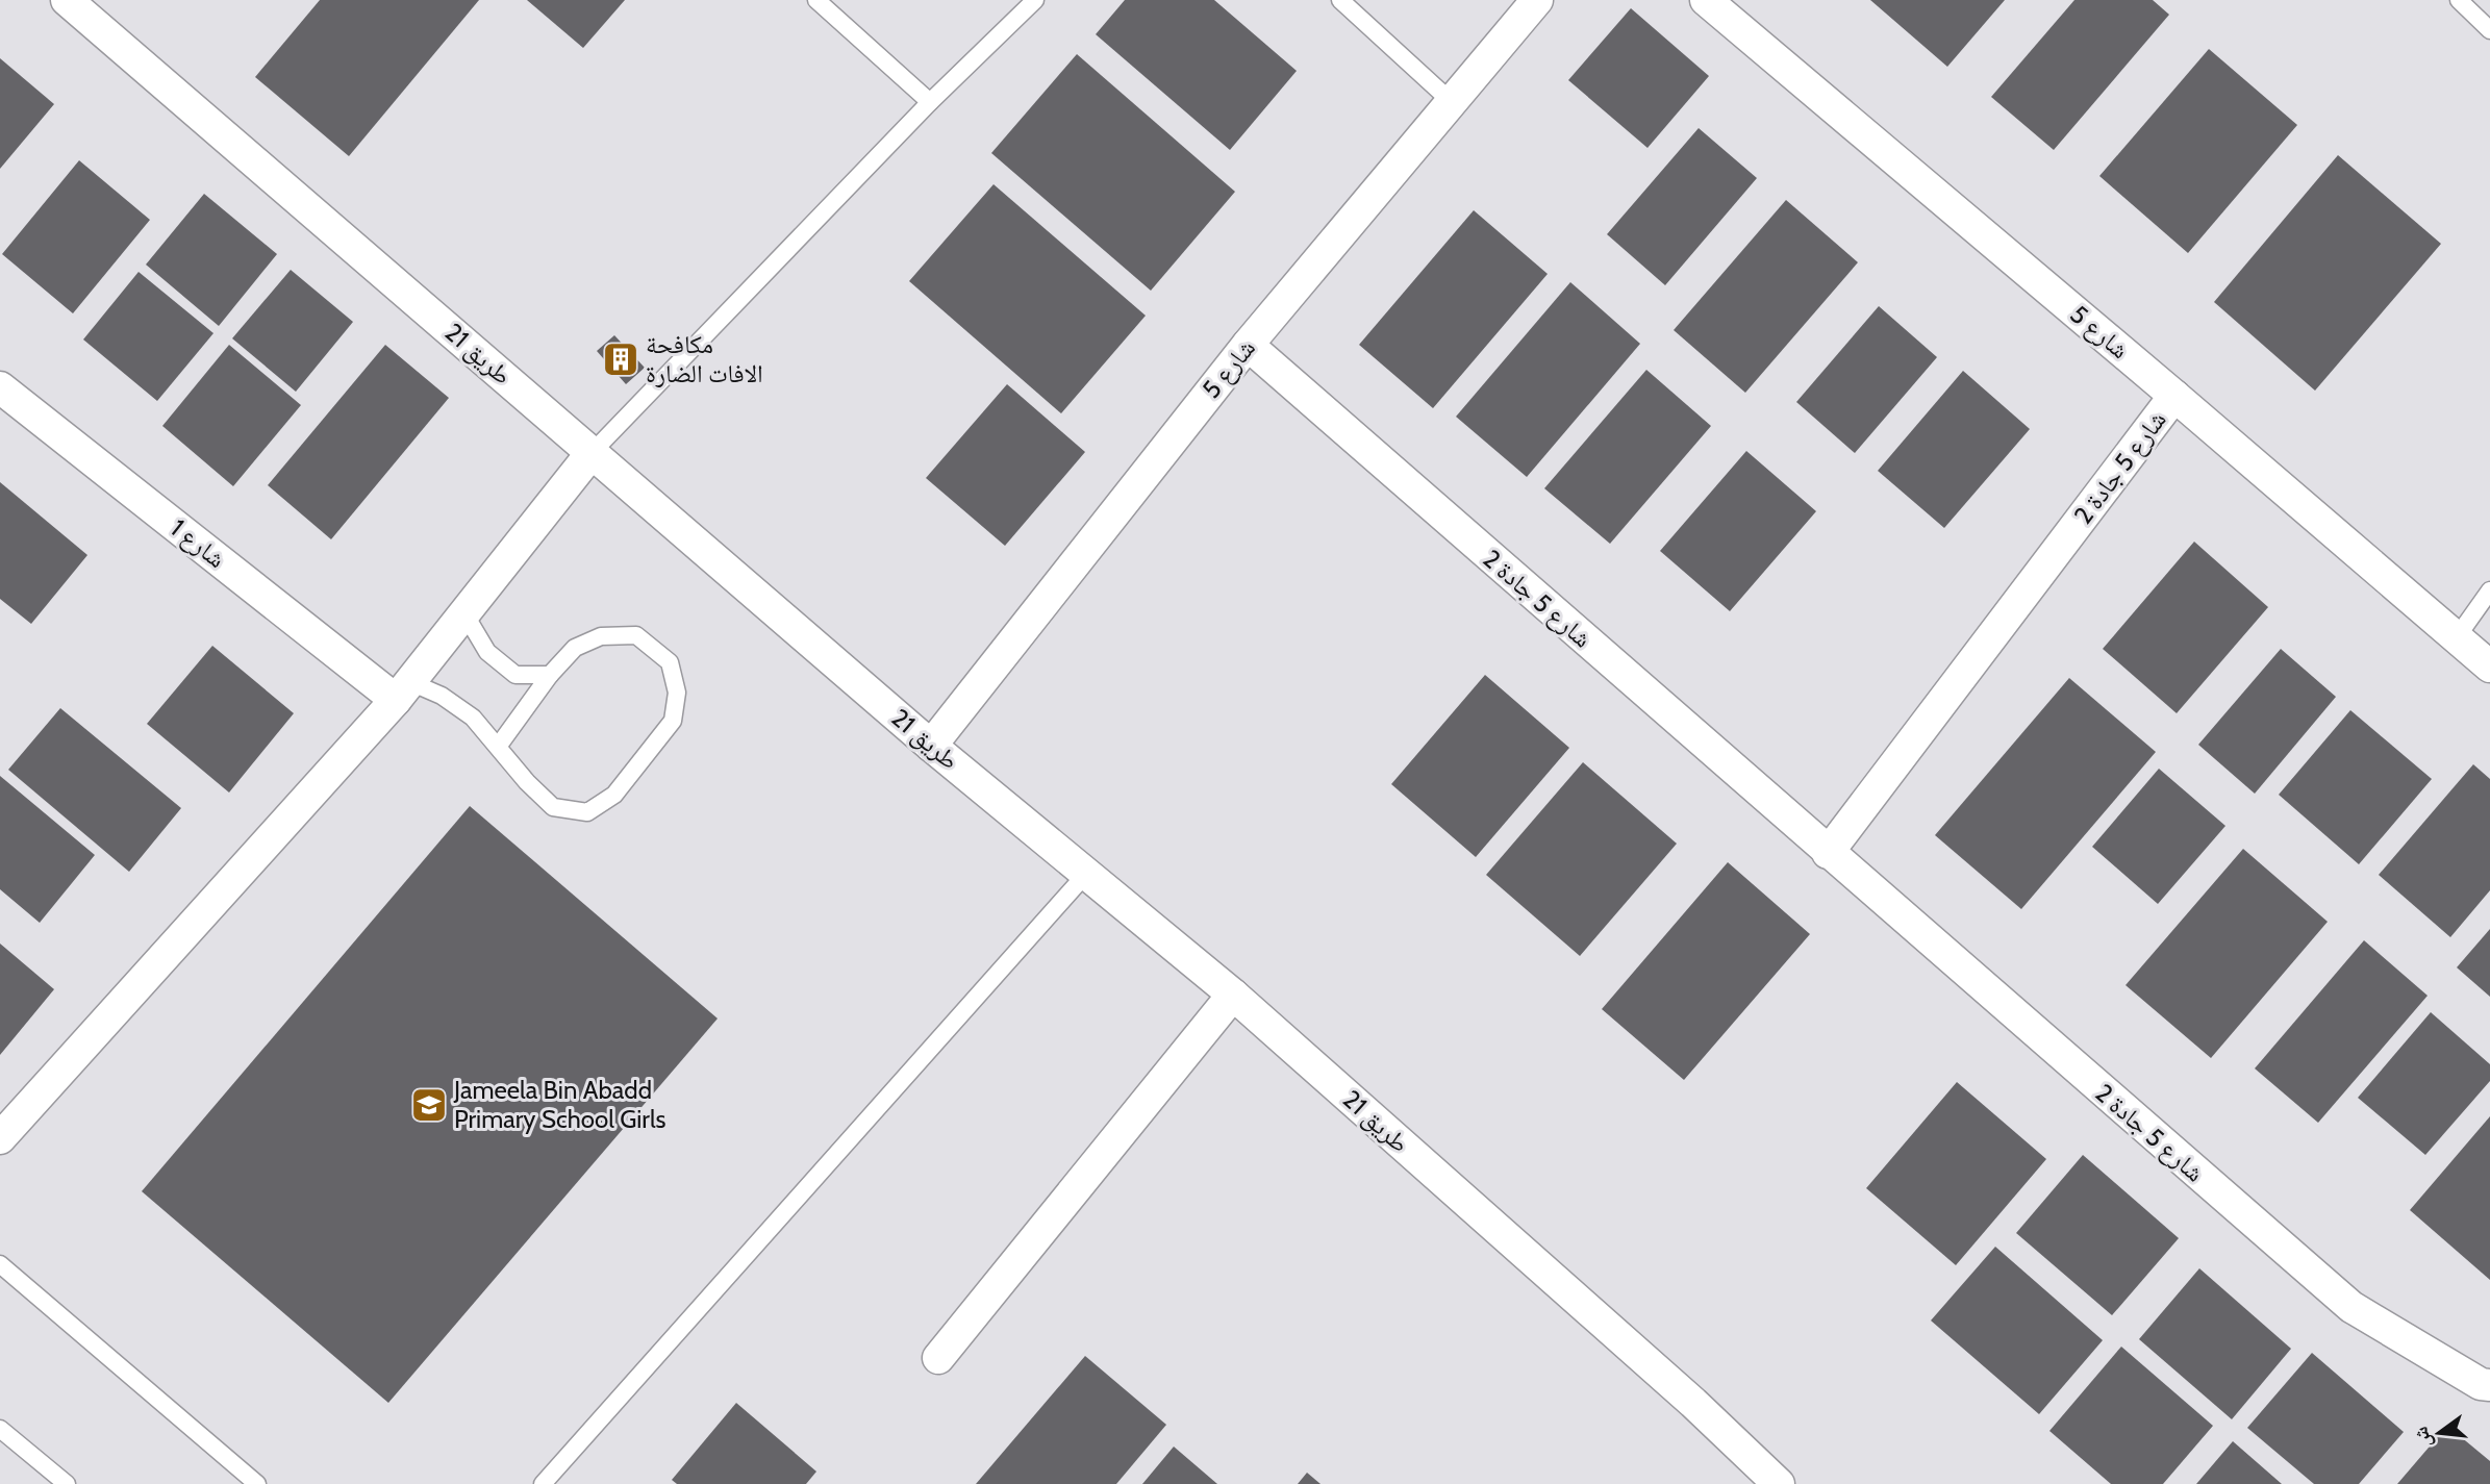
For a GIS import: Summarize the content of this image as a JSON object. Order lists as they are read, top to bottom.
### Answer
{
  "streets": {
    "street": [
      "شارع 5",
      "طريق 21",
      "شارع 5 جادة 2",
      "شارع 1"
    ]
  },
  "crossings": [
    ["شارع 5", "طريق 21"],
    ["شارع 5", "شارع 5 جادة 2"]
  ],
  "places": {
    "building": ["مكافحة الافات الضارة"],
    "school or university": ["Jameela Bin Abadd Primary School Girls"]
  },
  "north": "left"
}
